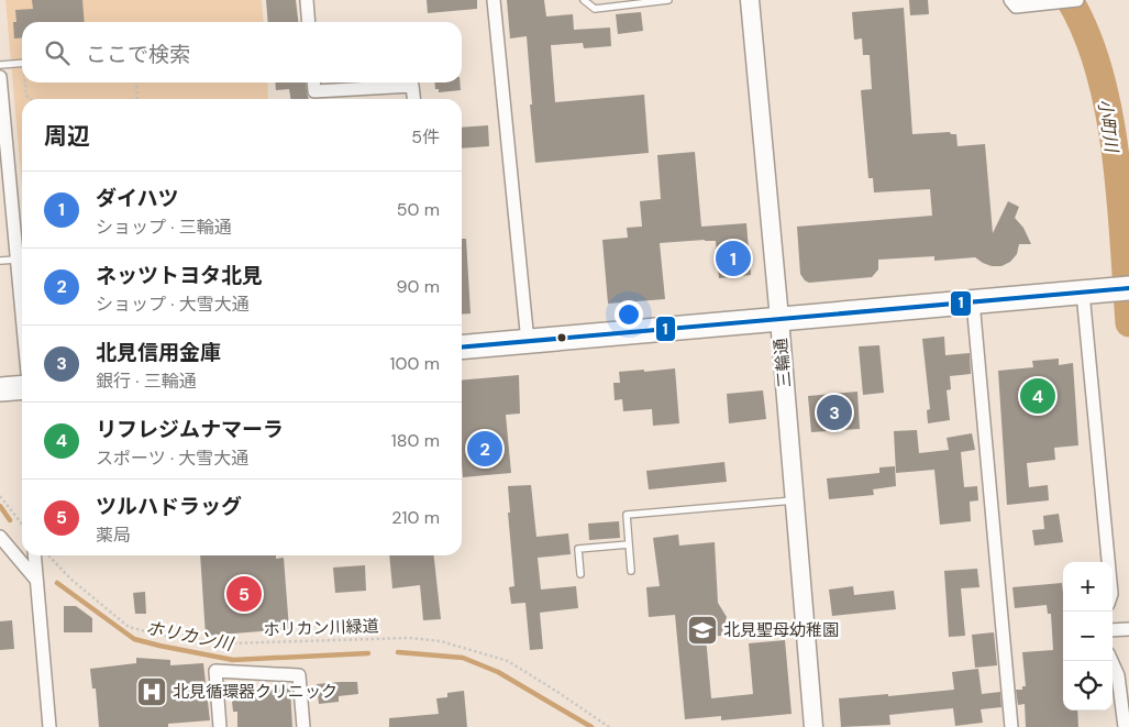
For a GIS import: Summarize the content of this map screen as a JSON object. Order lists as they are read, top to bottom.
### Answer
{
  "streets": {
    "street": ["三輪通"],
    "path": ["ホリカン川緑道"]
  },
  "water": ["小町川", "ホリカン川"],
  "places": {
    "school or university": ["北見聖母幼稚園"],
    "hospital": ["北見循環器クリニック"]
  },
  "lines": ["transit line 1"],
  "page": {
    "search": "ここで検索",
    "heading": ["周辺", "5件"],
    "list": [
      {
        "mark": "1",
        "name": "ダイハツ",
        "note": "ショップ · 三輪通",
        "value": "50 m"
      },
      {
        "mark": "2",
        "name": "ネッツトヨタ北見",
        "note": "ショップ · 大雪大通",
        "value": "90 m"
      },
      {
        "mark": "3",
        "name": "北見信用金庫",
        "note": "銀行 · 三輪通",
        "value": "100 m"
      },
      {
        "mark": "4",
        "name": "リフレジムナマーラ",
        "note": "スポーツ · 大雪大通",
        "value": "180 m"
      },
      {
        "mark": "5",
        "name": "ツルハドラッグ",
        "note": "薬局",
        "value": "210 m"
      }
    ],
    "pins": [
      "1",
      "4",
      "3",
      "2",
      "5"
    ],
    "map_buttons": ["+", "−"]
  }
}
